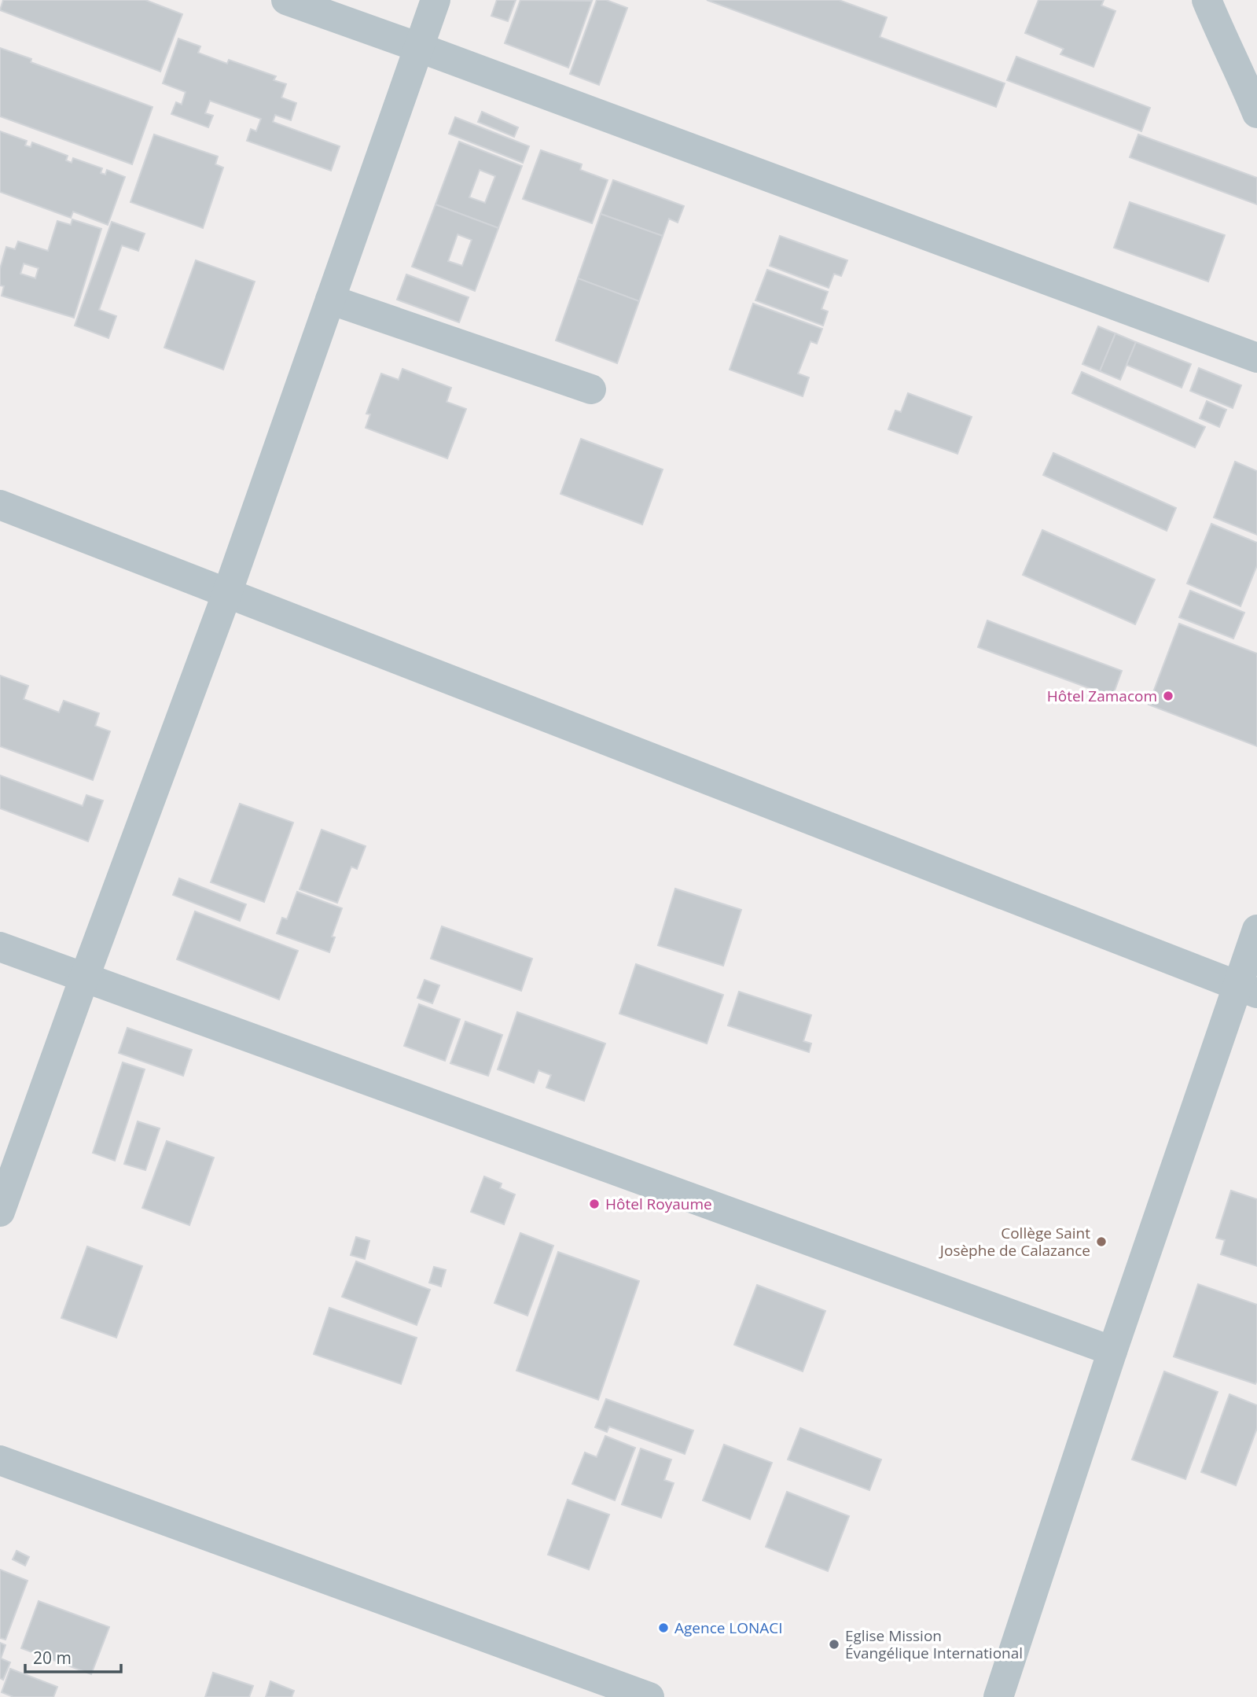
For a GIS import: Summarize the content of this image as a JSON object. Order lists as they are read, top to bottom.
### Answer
{
  "places": [
    "Hôtel Zamacom",
    "Hôtel Royaume",
    "Collège Saint Josèphe de Calazance",
    "Agence LONACI",
    "Eglise Mission Évangélique International"
  ],
  "scale_bar": "20 m"
}
